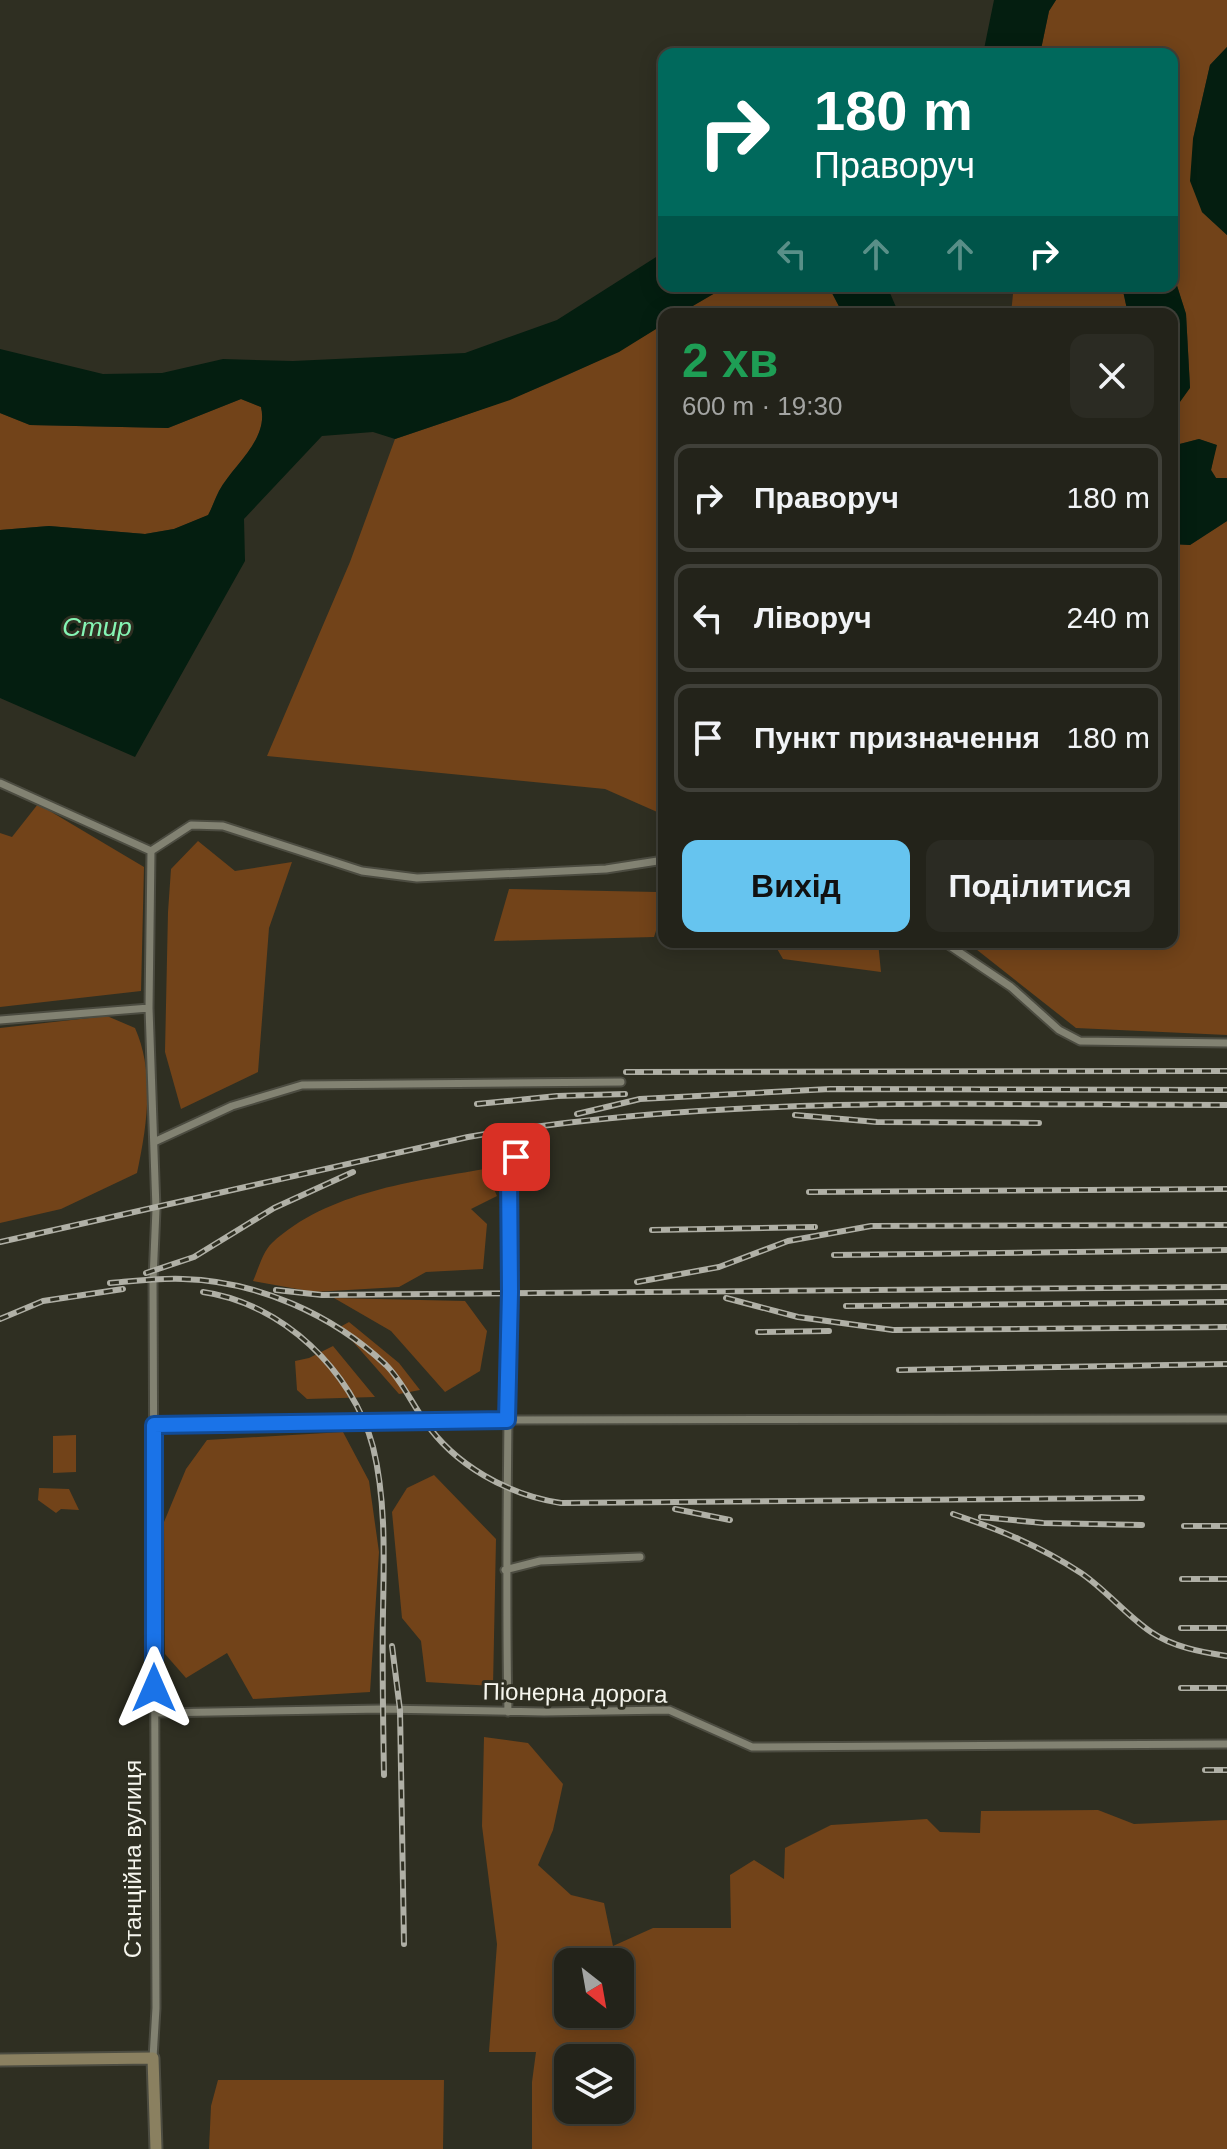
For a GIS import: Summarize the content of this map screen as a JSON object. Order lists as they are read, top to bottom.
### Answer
{
  "streets": {
    "street": ["Піонерна дорога", "Станційна вулиця"]
  },
  "crossings": [
    ["Піонерна дорога", "Станційна вулиця"]
  ],
  "water": ["Стир"],
  "north": "bottom right",
  "page": {
    "turn": ["180 m", "Праворуч"],
    "heading": ["2 хв", "600 m · 19:30"],
    "list": [
      {
        "name": "Праворуч",
        "value": "180 m"
      },
      {
        "name": "Ліворуч",
        "value": "240 m"
      },
      {
        "name": "Пункт призначення",
        "value": "180 m"
      }
    ],
    "buttons": ["Вихід", "Поділитися"]
  }
}
